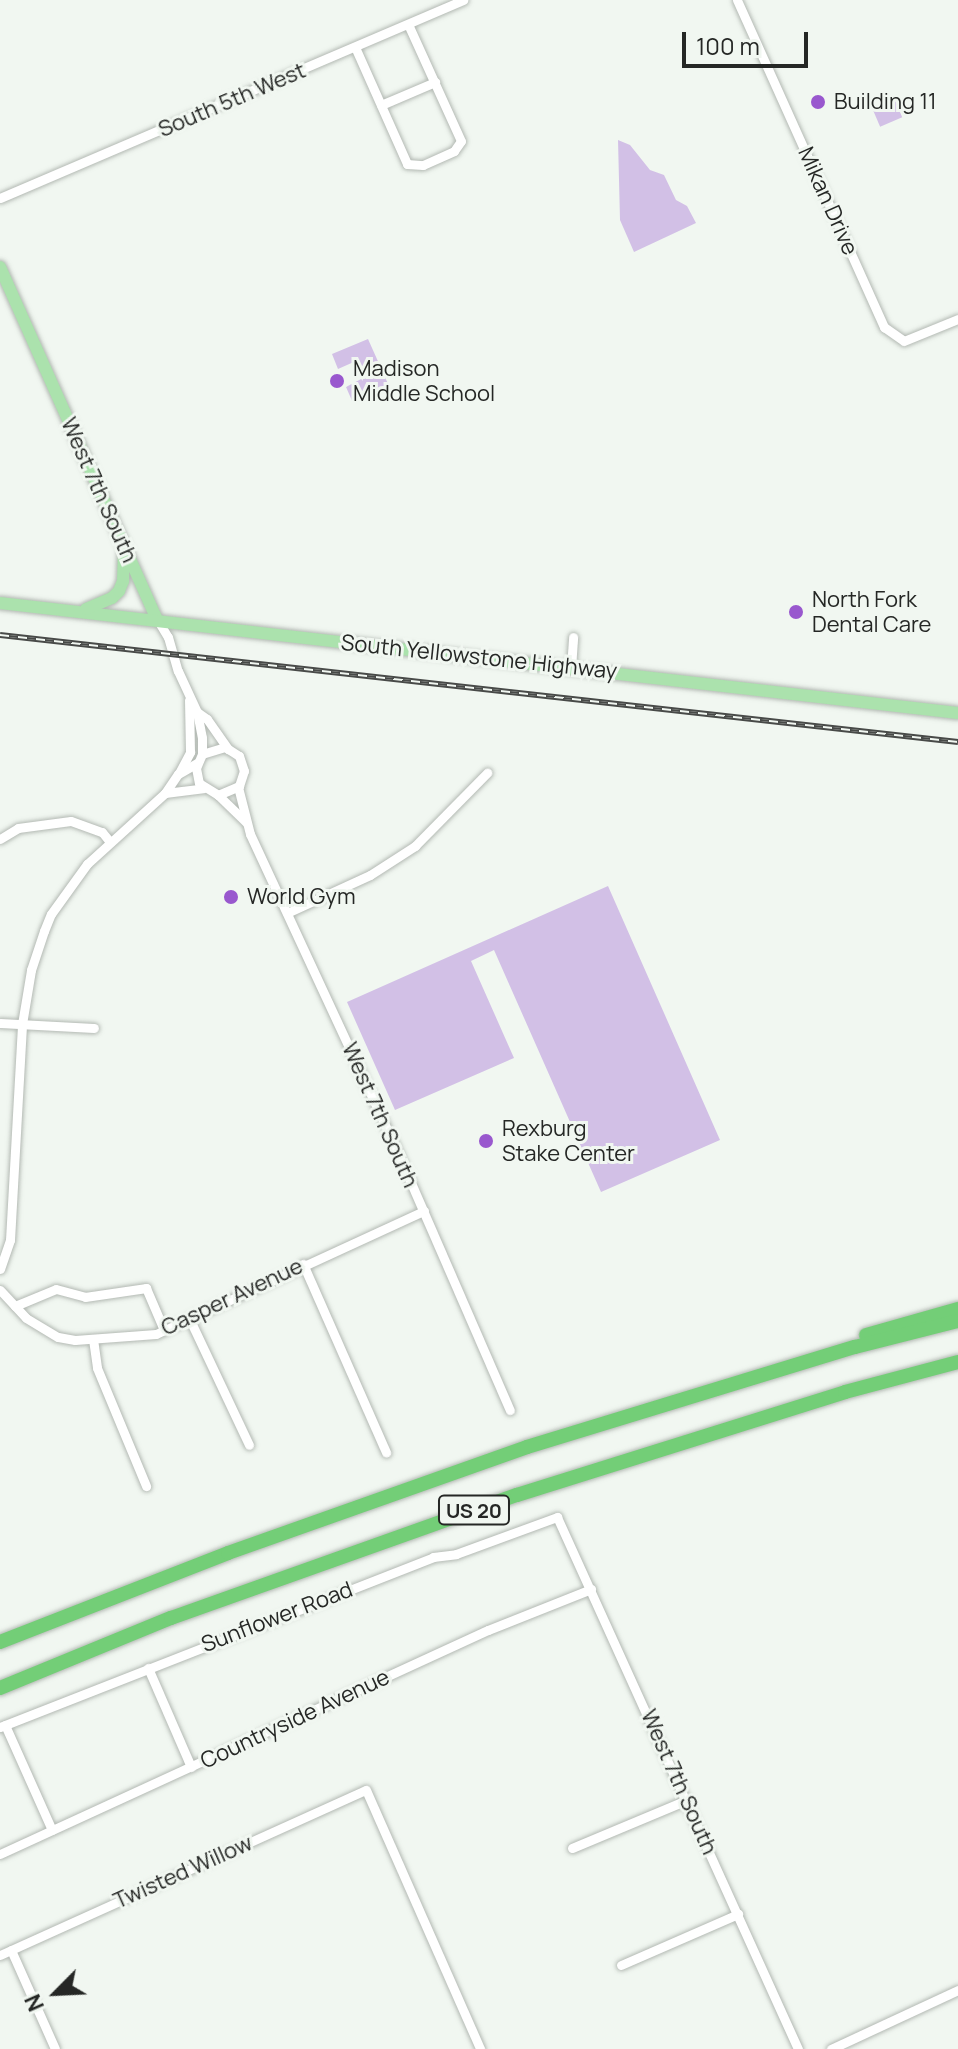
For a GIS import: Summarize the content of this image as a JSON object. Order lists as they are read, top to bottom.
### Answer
{
  "streets": {
    "highway": ["US 20"],
    "main road": ["West 7th South", "South Yellowstone Highway"],
    "street": [
      "South 5th West",
      "Mikan Drive",
      "Casper Avenue",
      "Sunflower Road",
      "Countryside Avenue",
      "Twisted Willow"
    ]
  },
  "crossings": [
    ["West 7th South", "South Yellowstone Highway"],
    ["West 7th South", "Casper Avenue"],
    ["West 7th South", "Sunflower Road"],
    ["West 7th South", "Countryside Avenue"]
  ],
  "places": [
    "Building 11",
    "Madison Middle School",
    "North Fork Dental Care",
    "World Gym",
    "Rexburg Stake Center"
  ],
  "scale_bar": "100 m",
  "north": "bottom left"
}
